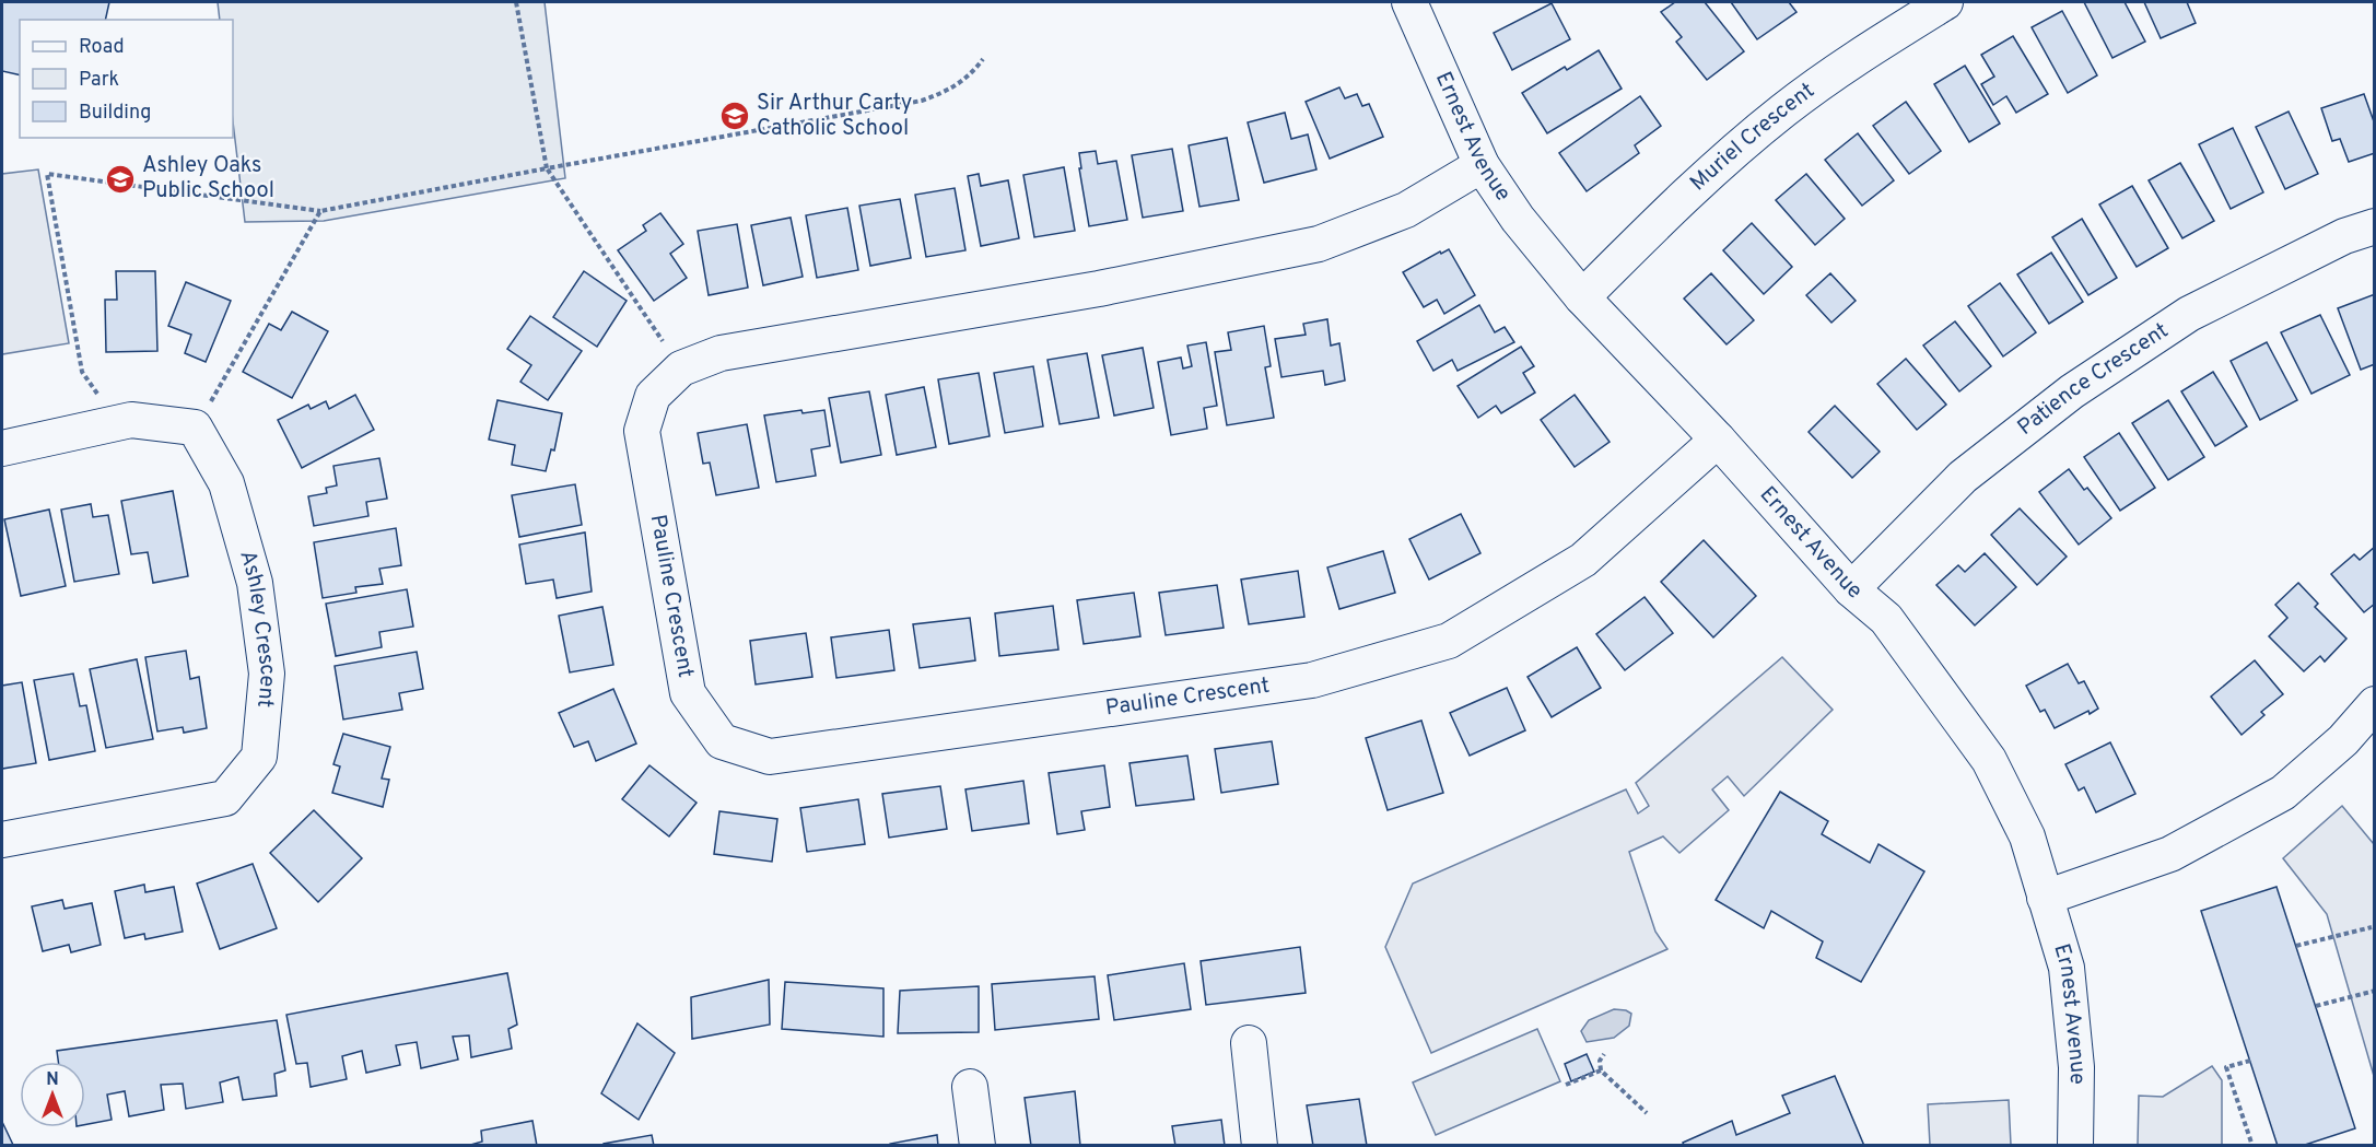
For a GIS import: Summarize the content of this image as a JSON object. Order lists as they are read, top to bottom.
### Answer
{
  "streets": {
    "street": [
      "Ernest Avenue",
      "Muriel Crescent",
      "Patience Crescent",
      "Pauline Crescent",
      "Ashley Crescent"
    ]
  },
  "crossings": [
    ["Ernest Avenue", "Muriel Crescent"],
    ["Ernest Avenue", "Patience Crescent"],
    ["Ernest Avenue", "Pauline Crescent"]
  ],
  "places": {
    "school or university": ["Sir Arthur Carty Catholic School", "Ashley Oaks Public School"]
  },
  "legend": ["Road", "Park", "Building"],
  "north": "top"
}
